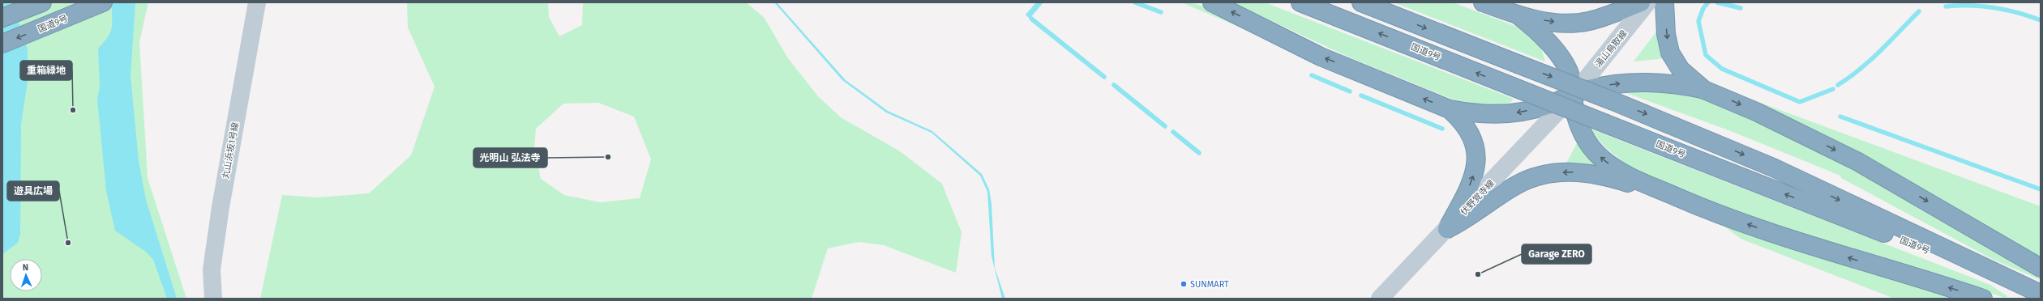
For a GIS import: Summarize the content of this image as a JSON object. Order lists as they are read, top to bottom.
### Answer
{
  "streets": {
    "highway": ["国道9号"],
    "main road": ["湯山鳥取線", "丸山浜坂1号線", "伏野覚寺線"]
  },
  "crossings": [
    ["湯山鳥取線", "伏野覚寺線"]
  ],
  "places": [
    "重箱緑地",
    "光明山 弘法寺",
    "遊具広場",
    "Garage ZERO",
    "SUNMART"
  ],
  "north": "top"
}
